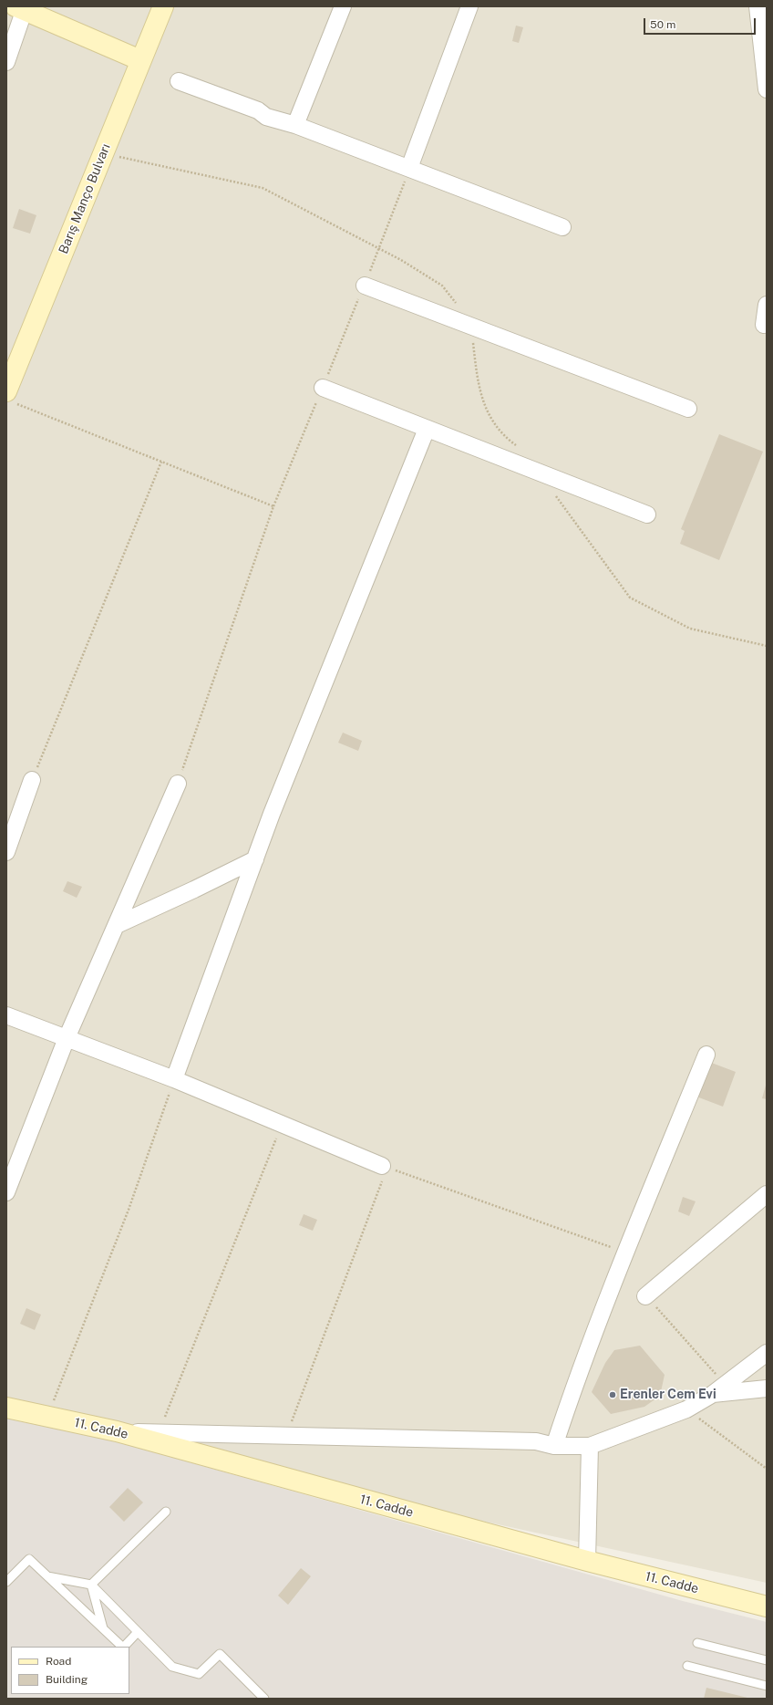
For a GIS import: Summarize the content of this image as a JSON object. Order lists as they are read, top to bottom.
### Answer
{
  "streets": {
    "street": ["Barış Manço Bulvarı", "11. Cadde"]
  },
  "places": ["Erenler Cem Evi"],
  "legend": ["Road", "Building"],
  "scale_bar": "50 m"
}
